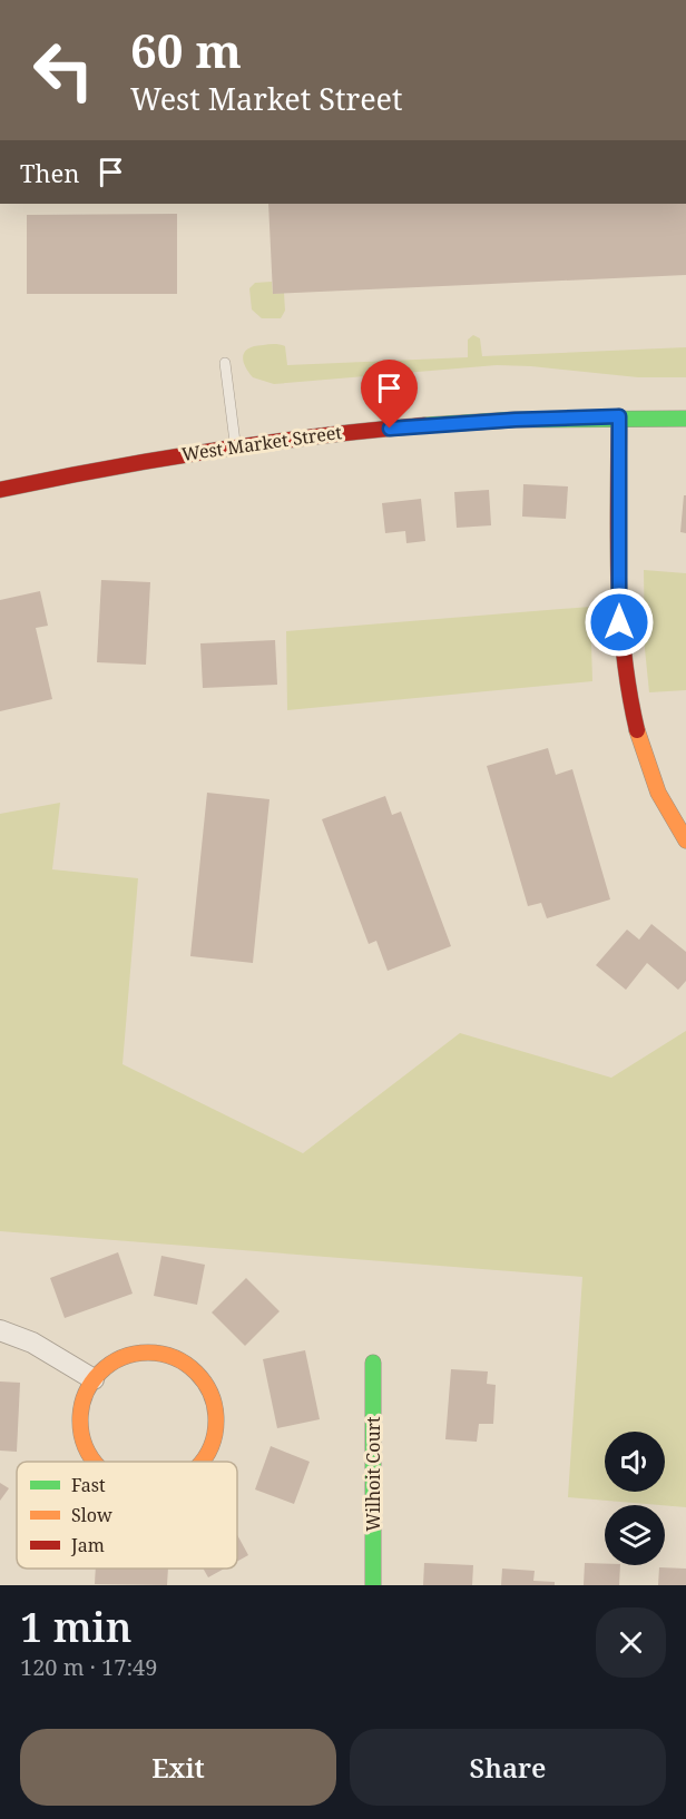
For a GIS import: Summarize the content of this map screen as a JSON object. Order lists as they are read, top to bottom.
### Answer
{
  "streets": {
    "street": ["West Market Street", "Wilhoit Court"]
  },
  "legend": ["Fast", "Slow", "Jam"],
  "page": {
    "turn": ["60 m", "West Market Street"],
    "then": "Then",
    "heading": ["1 min", "120 m · 17:49"],
    "buttons": ["Exit", "Share"]
  }
}
